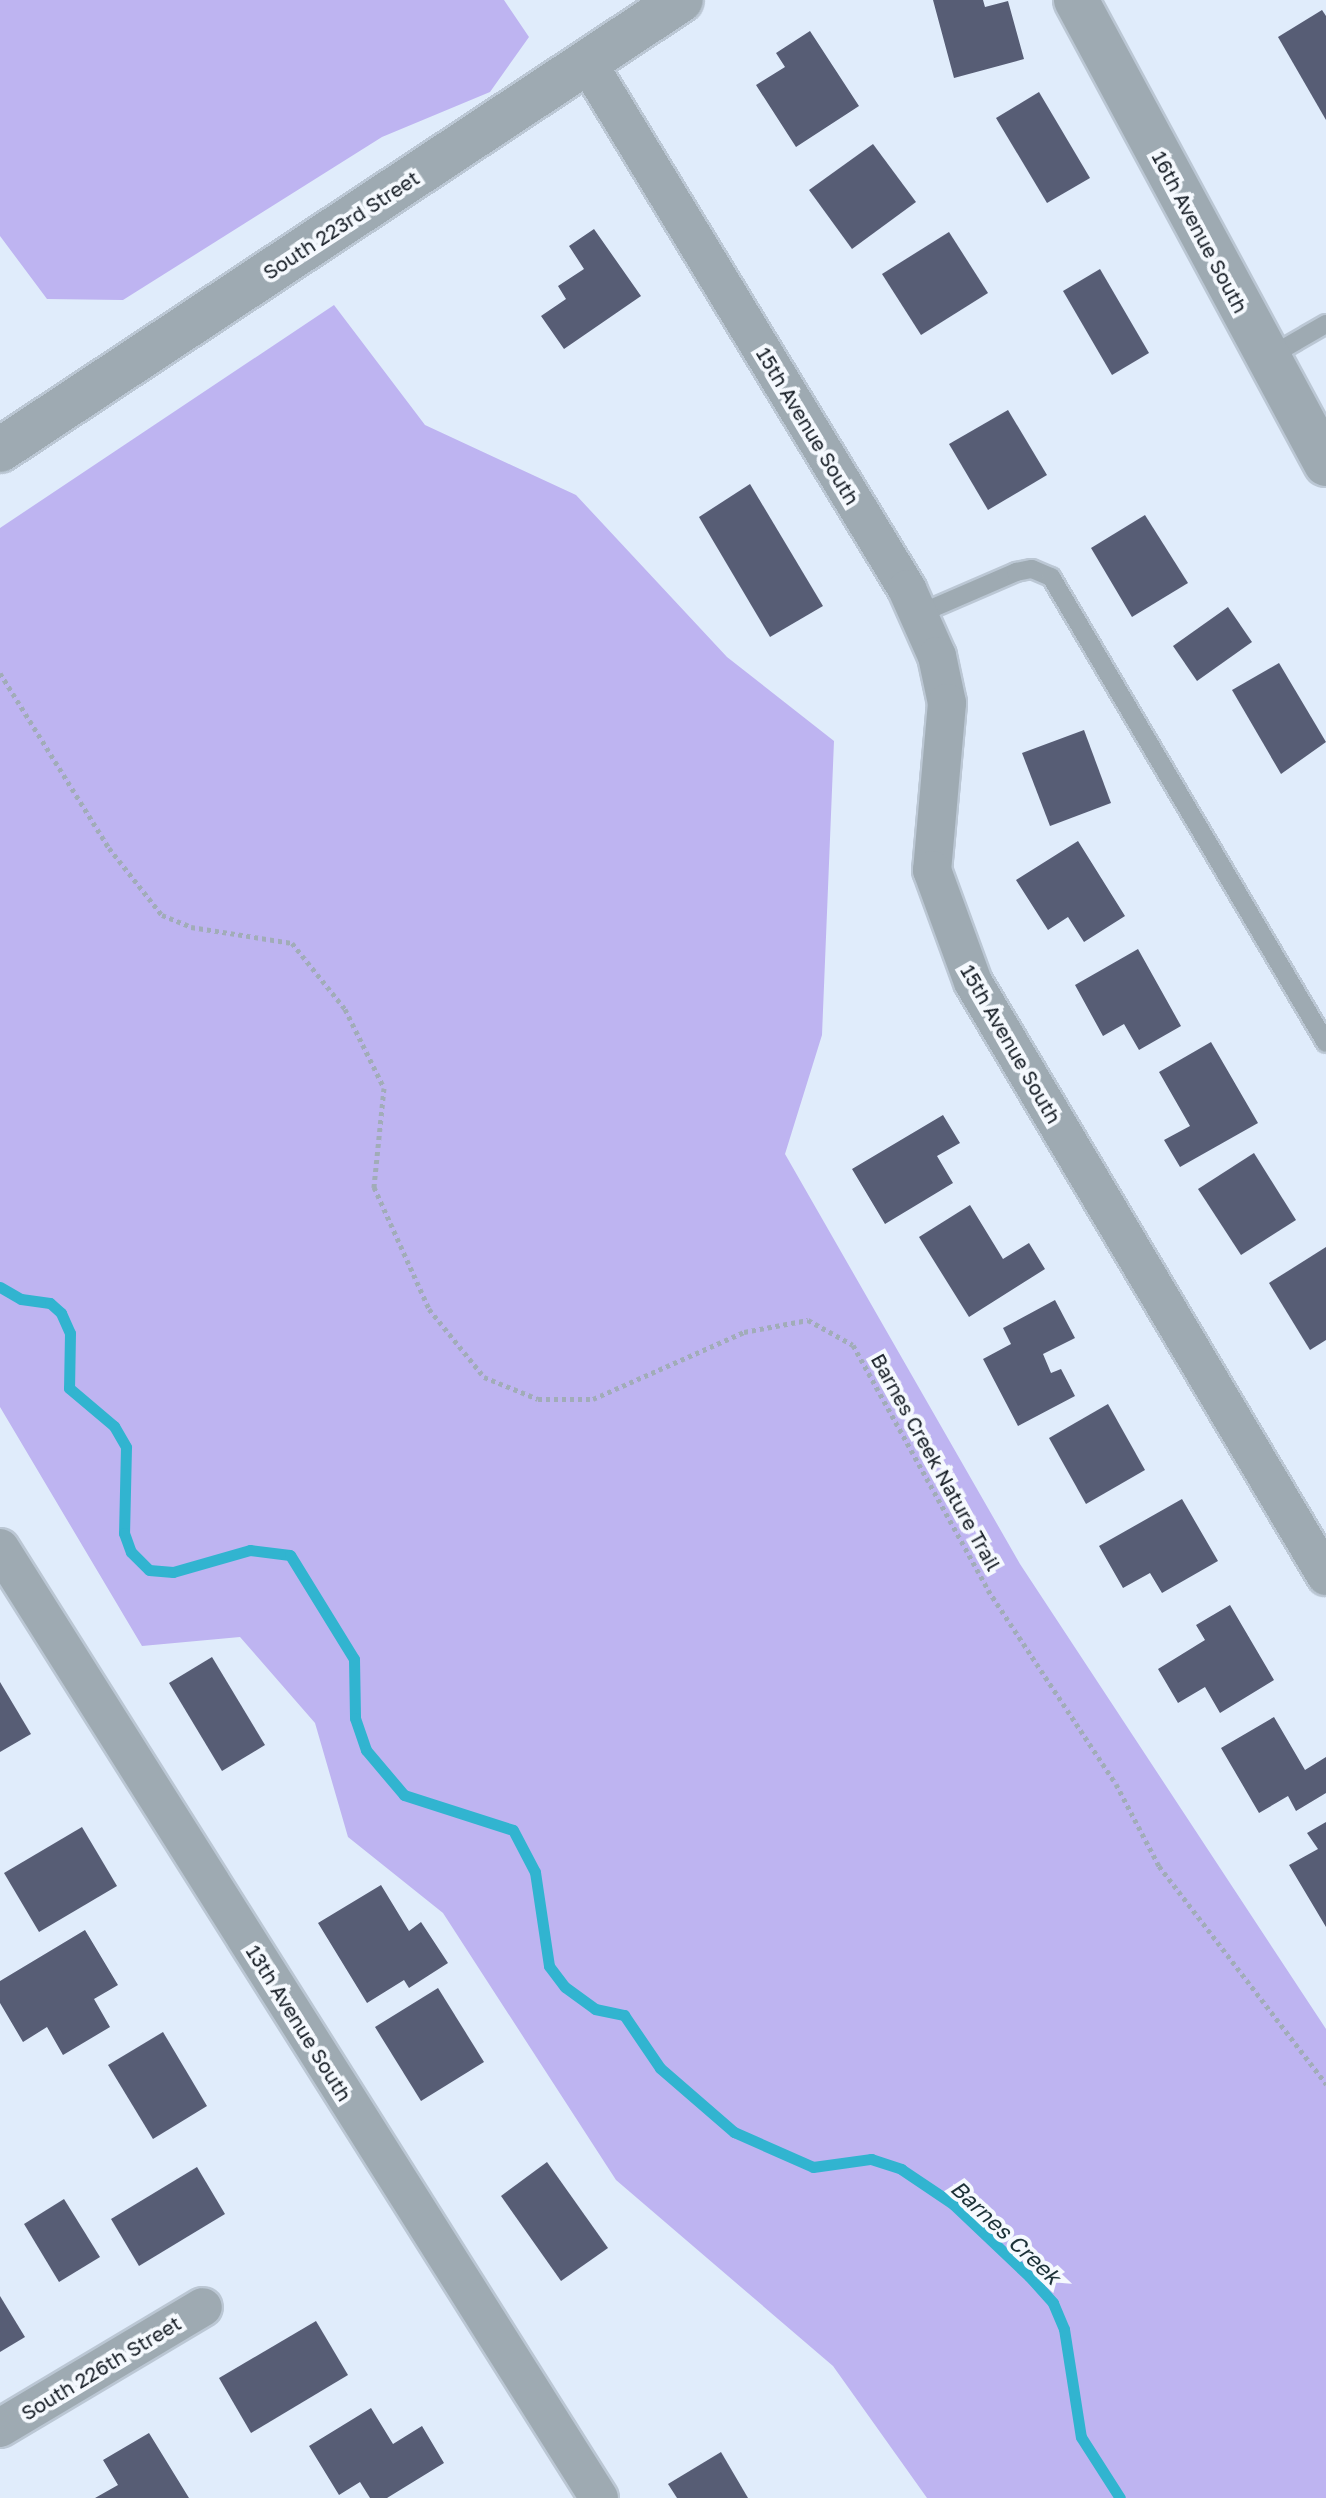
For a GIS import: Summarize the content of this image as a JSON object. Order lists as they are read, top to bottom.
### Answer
{
  "streets": {
    "street": [
      "South 223rd Street",
      "16th Avenue South",
      "15th Avenue South",
      "13th Avenue South",
      "South 226th Street"
    ],
    "path": ["Barnes Creek Nature Trail"]
  },
  "crossings": [
    ["South 223rd Street", "15th Avenue South"]
  ],
  "water": ["Barnes Creek"]
}
